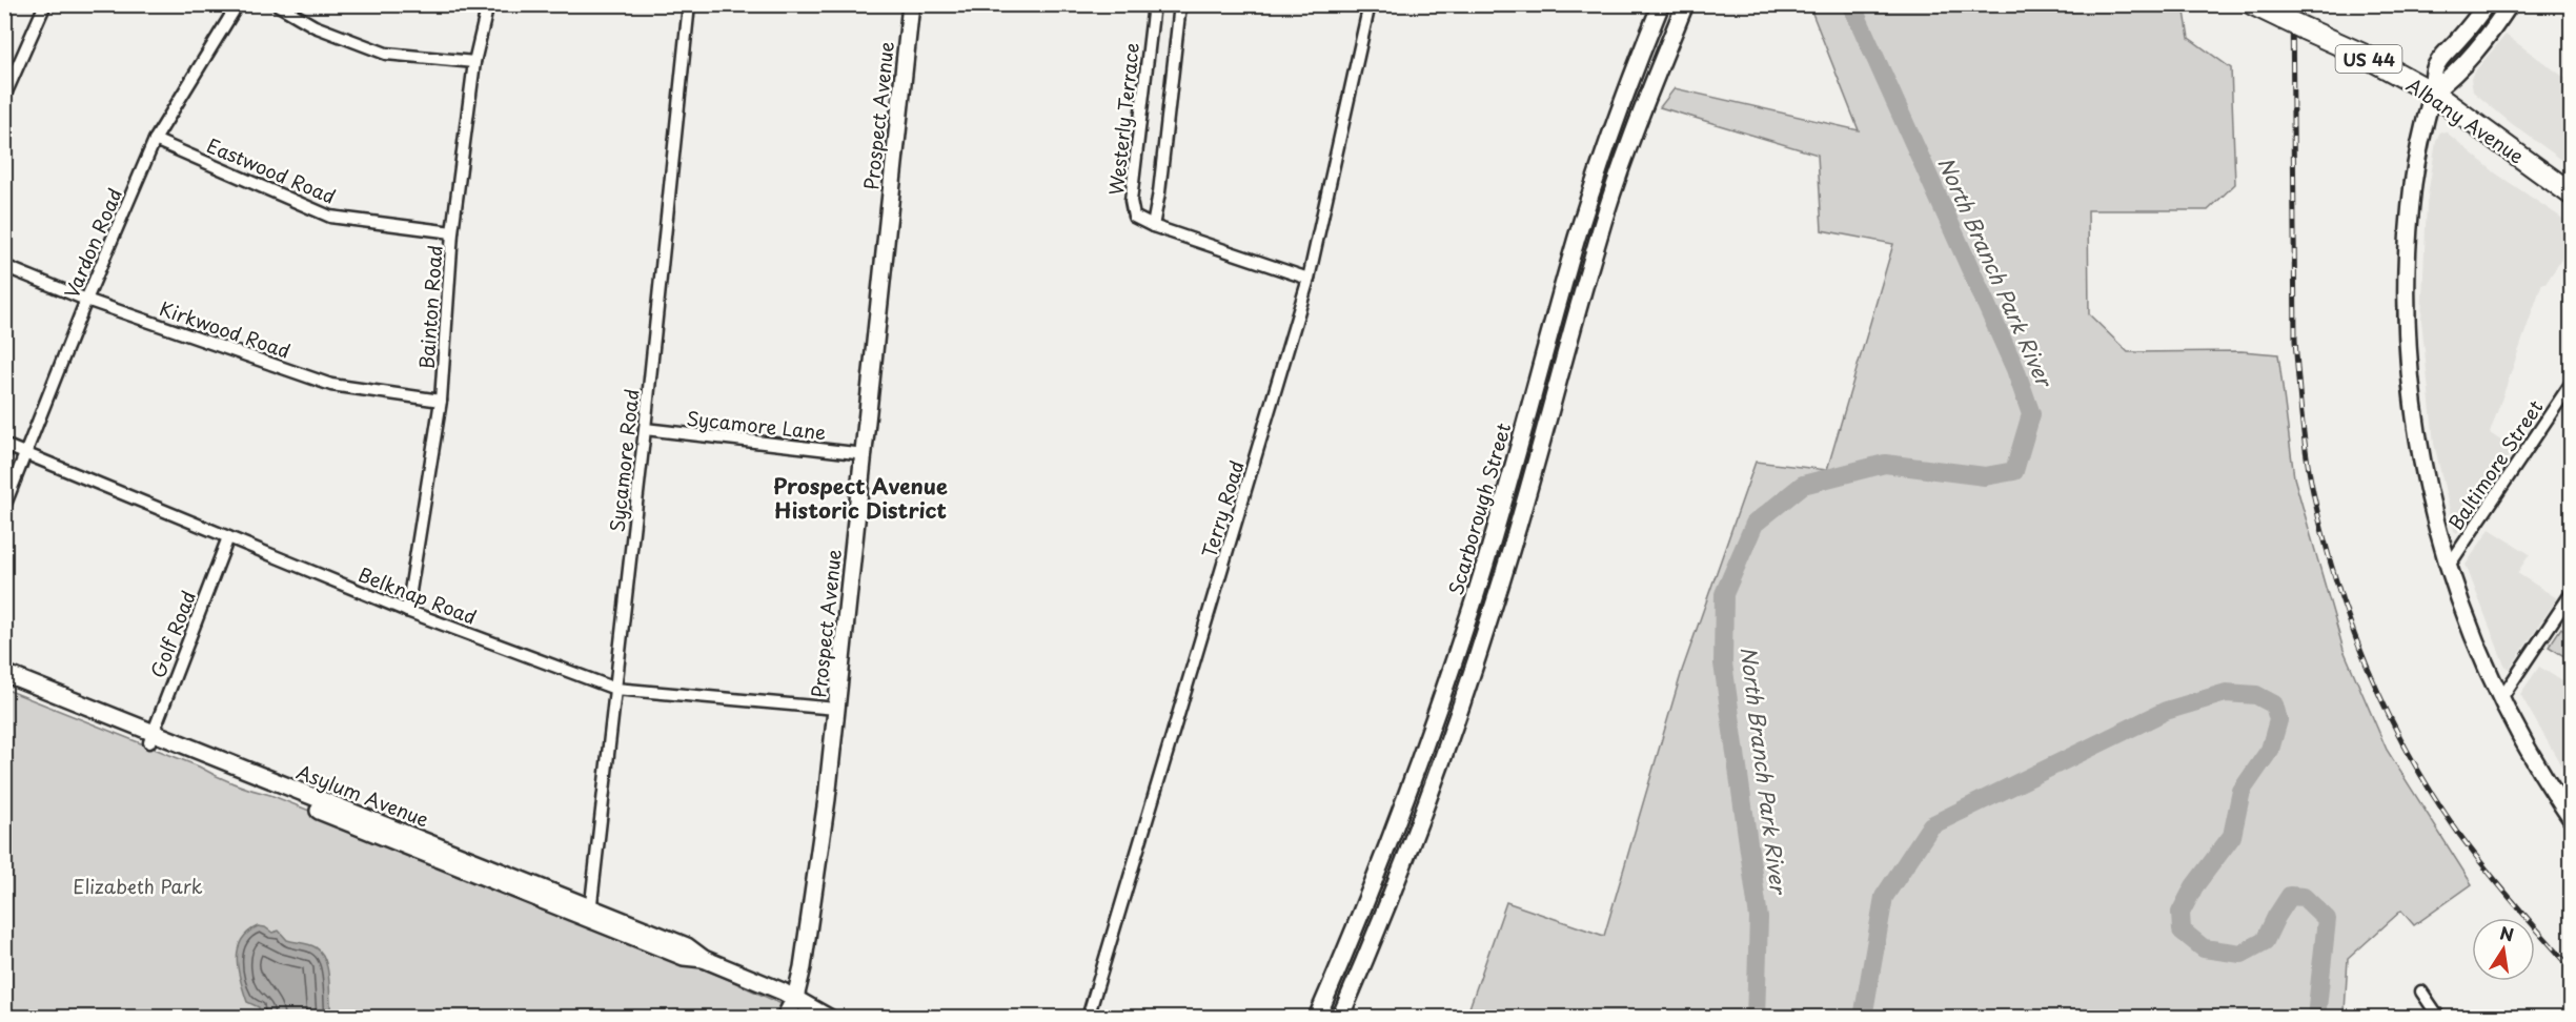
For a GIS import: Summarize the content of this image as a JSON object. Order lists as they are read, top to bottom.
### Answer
{
  "streets": {
    "highway": ["US 44", "Albany Avenue"],
    "main road": ["Prospect Avenue", "Scarborough Street", "Asylum Avenue"],
    "street": [
      "Westerly Terrace",
      "Eastwood Road",
      "Vardon Road",
      "Bainton Road",
      "Kirkwood Road",
      "Sycamore Lane",
      "Sycamore Road",
      "Baltimore Street",
      "Terry Road",
      "Belknap Road",
      "Golf Road"
    ]
  },
  "crossings": [
    ["Prospect Avenue", "Sycamore Lane"],
    ["Prospect Avenue", "Belknap Road"],
    ["Prospect Avenue", "Asylum Avenue"],
    ["Westerly Terrace", "Terry Road"],
    ["Eastwood Road", "Vardon Road"],
    ["Eastwood Road", "Bainton Road"],
    ["Vardon Road", "Kirkwood Road"],
    ["Vardon Road", "Belknap Road"],
    ["Bainton Road", "Kirkwood Road"],
    ["Bainton Road", "Belknap Road"],
    ["Sycamore Lane", "Sycamore Road"],
    ["Sycamore Road", "Belknap Road"],
    ["Sycamore Road", "Asylum Avenue"],
    ["Belknap Road", "Golf Road"],
    ["Golf Road", "Asylum Avenue"]
  ],
  "districts": ["Prospect Avenue Historic District"],
  "water": ["North Branch Park River"],
  "parks": ["Elizabeth Park"],
  "north": "top"
}
